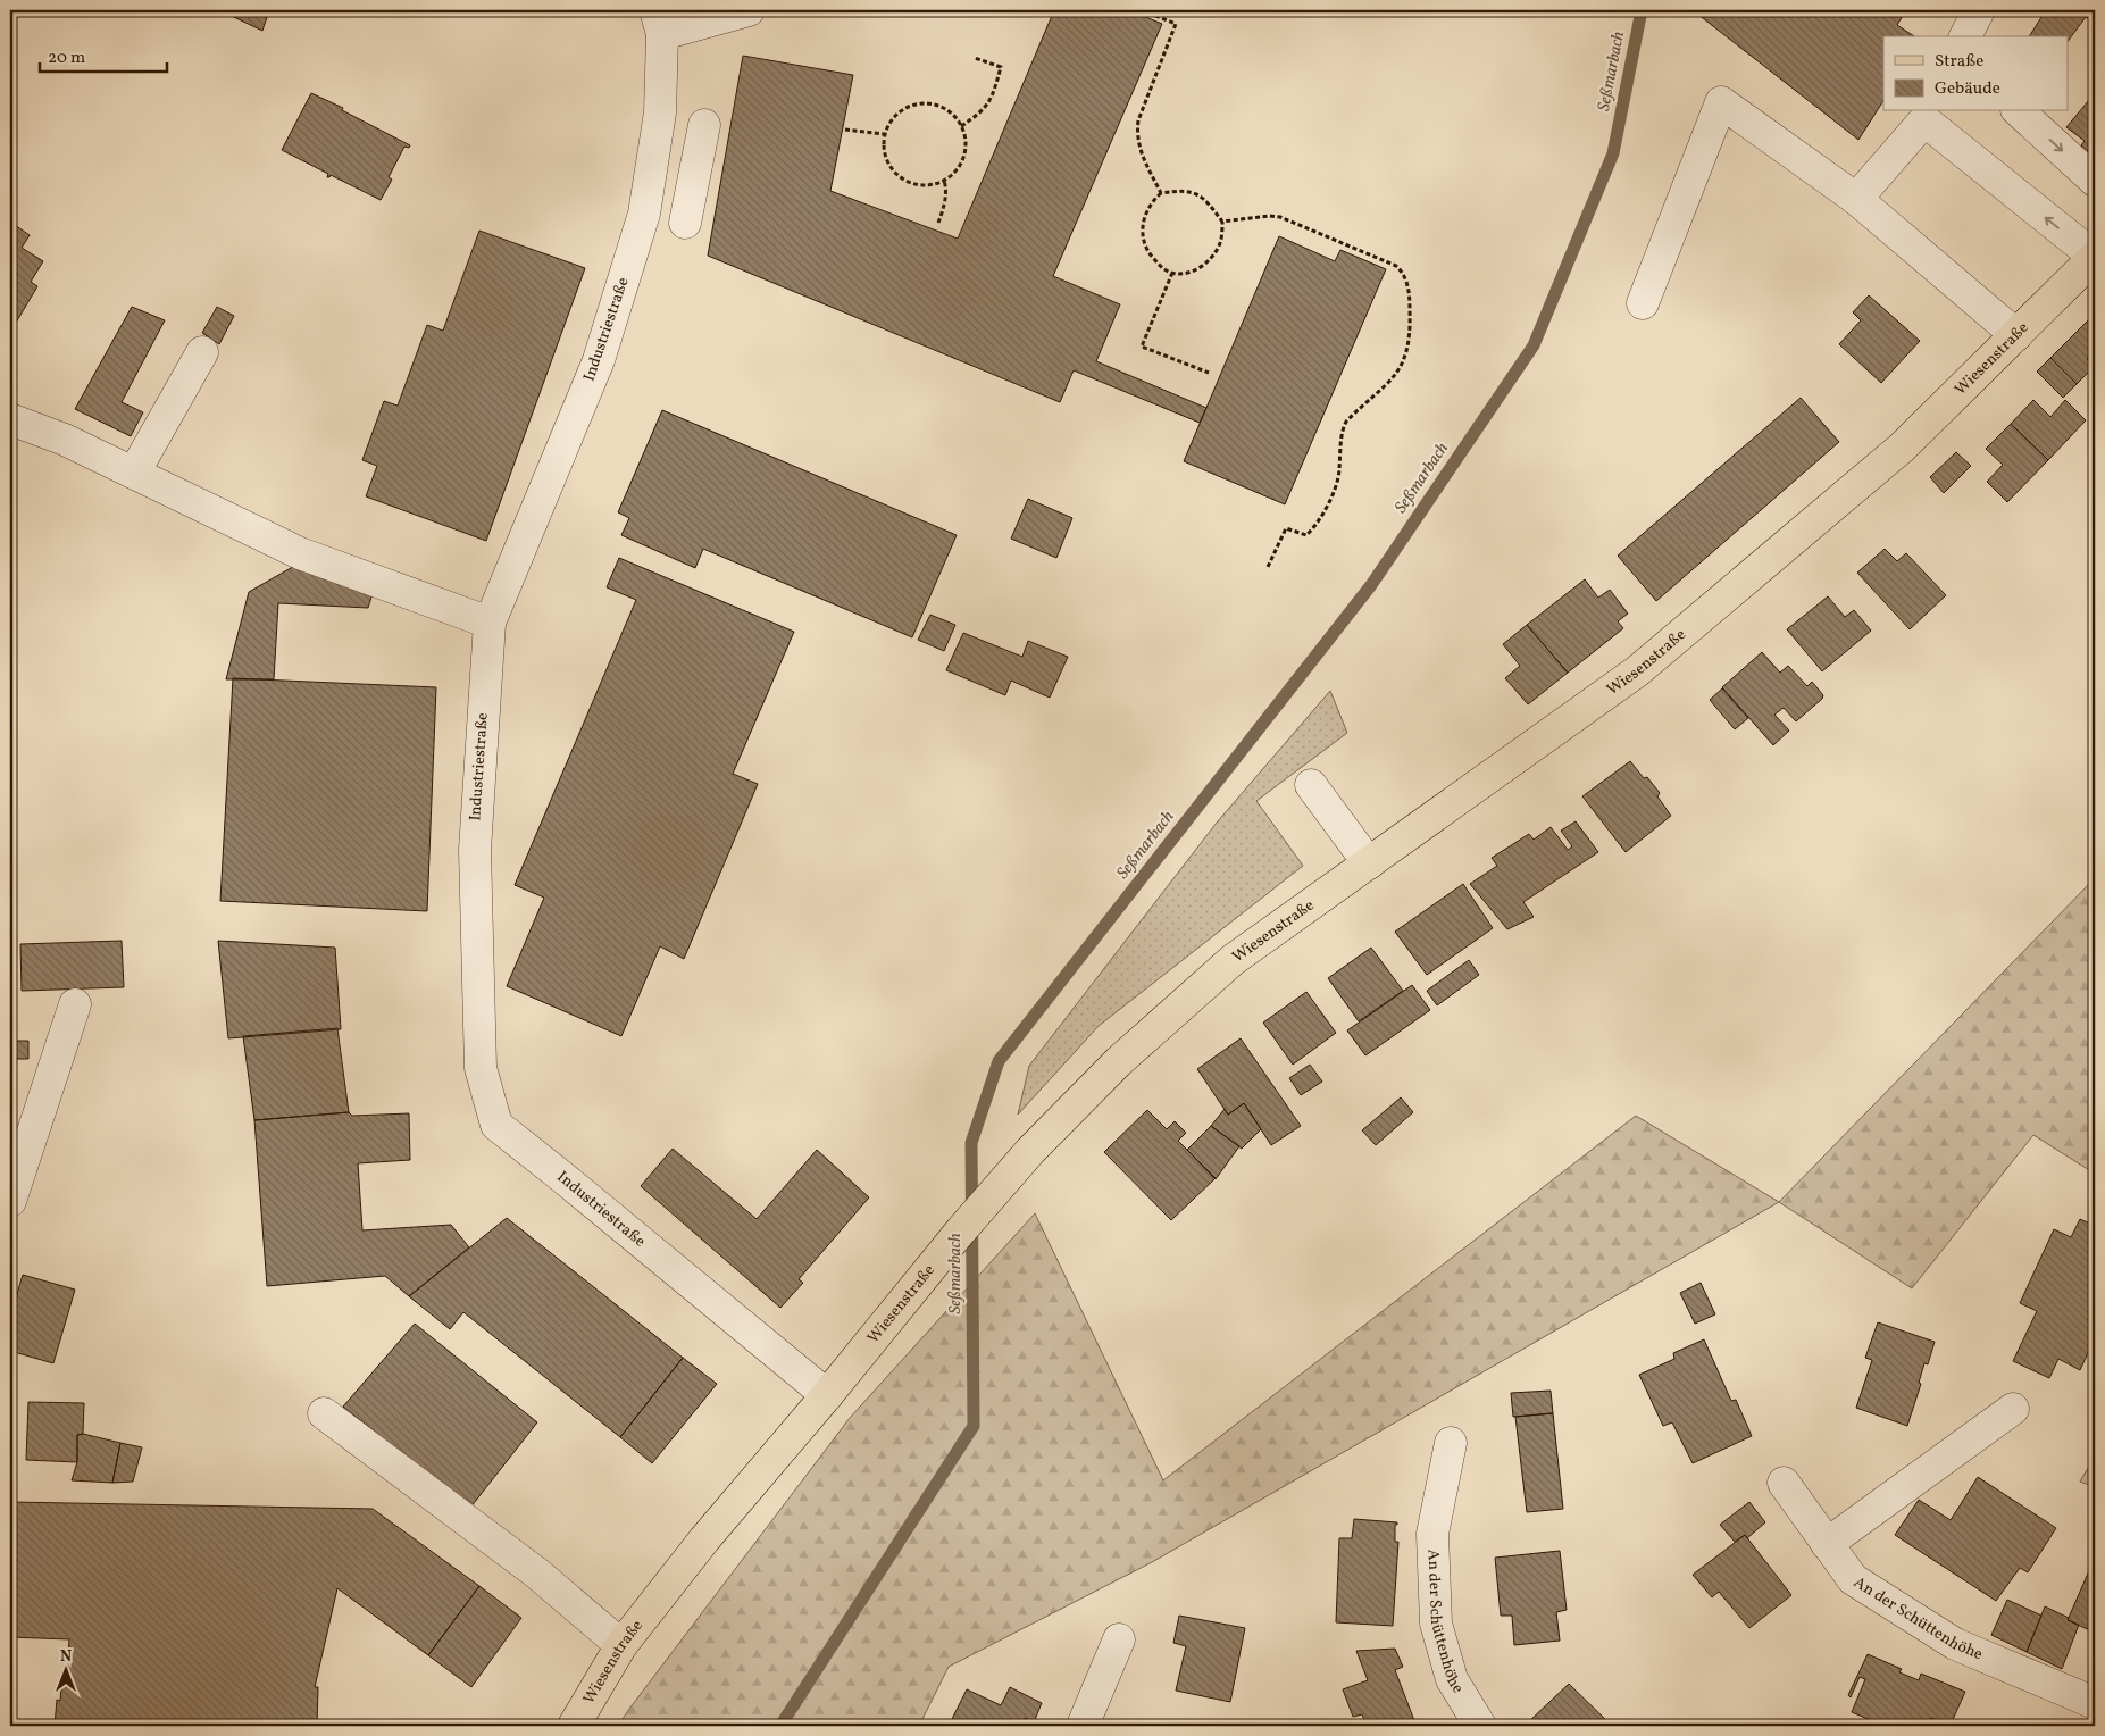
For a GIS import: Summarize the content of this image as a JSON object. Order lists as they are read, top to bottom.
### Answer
{
  "streets": {
    "main road": ["Wiesenstraße"],
    "street": ["Industriestraße", "An der Schüttenhöhe"]
  },
  "crossings": [
    ["Industriestraße", "Wiesenstraße"]
  ],
  "water": ["Seßmarbach"],
  "legend": ["Straße", "Gebäude"],
  "scale_bar": "20 m",
  "north": "top"
}
